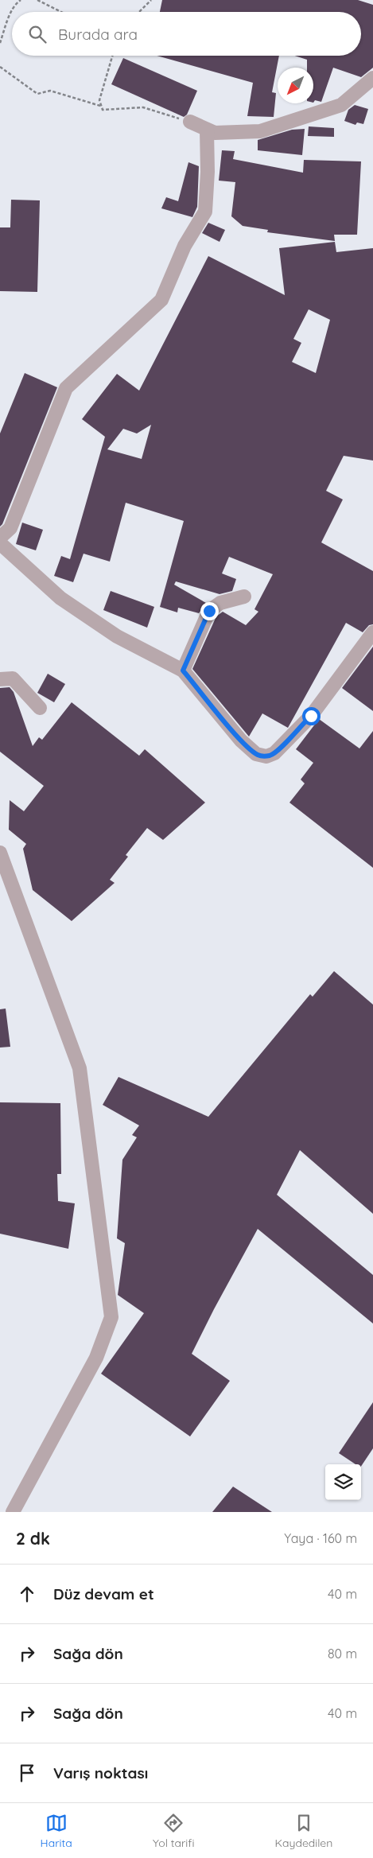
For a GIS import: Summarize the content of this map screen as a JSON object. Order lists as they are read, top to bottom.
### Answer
{
  "north": "bottom left",
  "page": {
    "search": "Burada ara",
    "heading": ["2 dk", "Yaya · 160 m"],
    "list": [
      ["Düz devam et", "40 m"],
      ["Sağa dön", "80 m"],
      ["Sağa dön", "40 m"],
      "Varış noktası"
    ],
    "nav": ["Harita", "Yol tarifi", "Kaydedilen"]
  }
}
